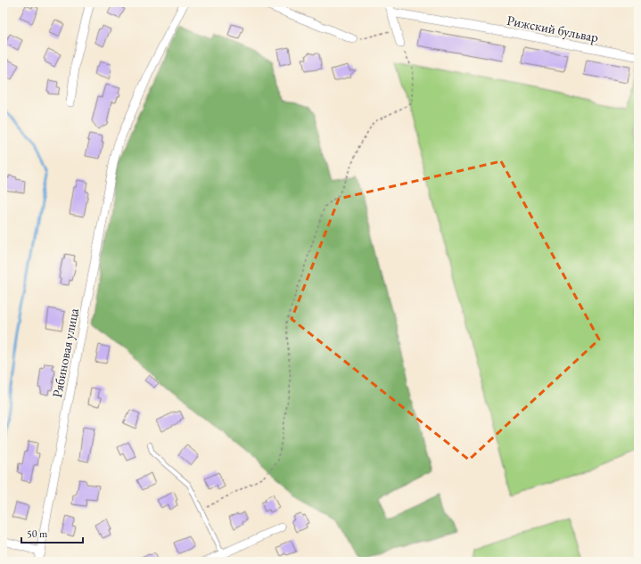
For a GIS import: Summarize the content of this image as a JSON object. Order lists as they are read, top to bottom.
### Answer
{
  "streets": {
    "street": ["Рижский бульвар", "Рябиновая улица"]
  },
  "scale_bar": "50 m"
}
